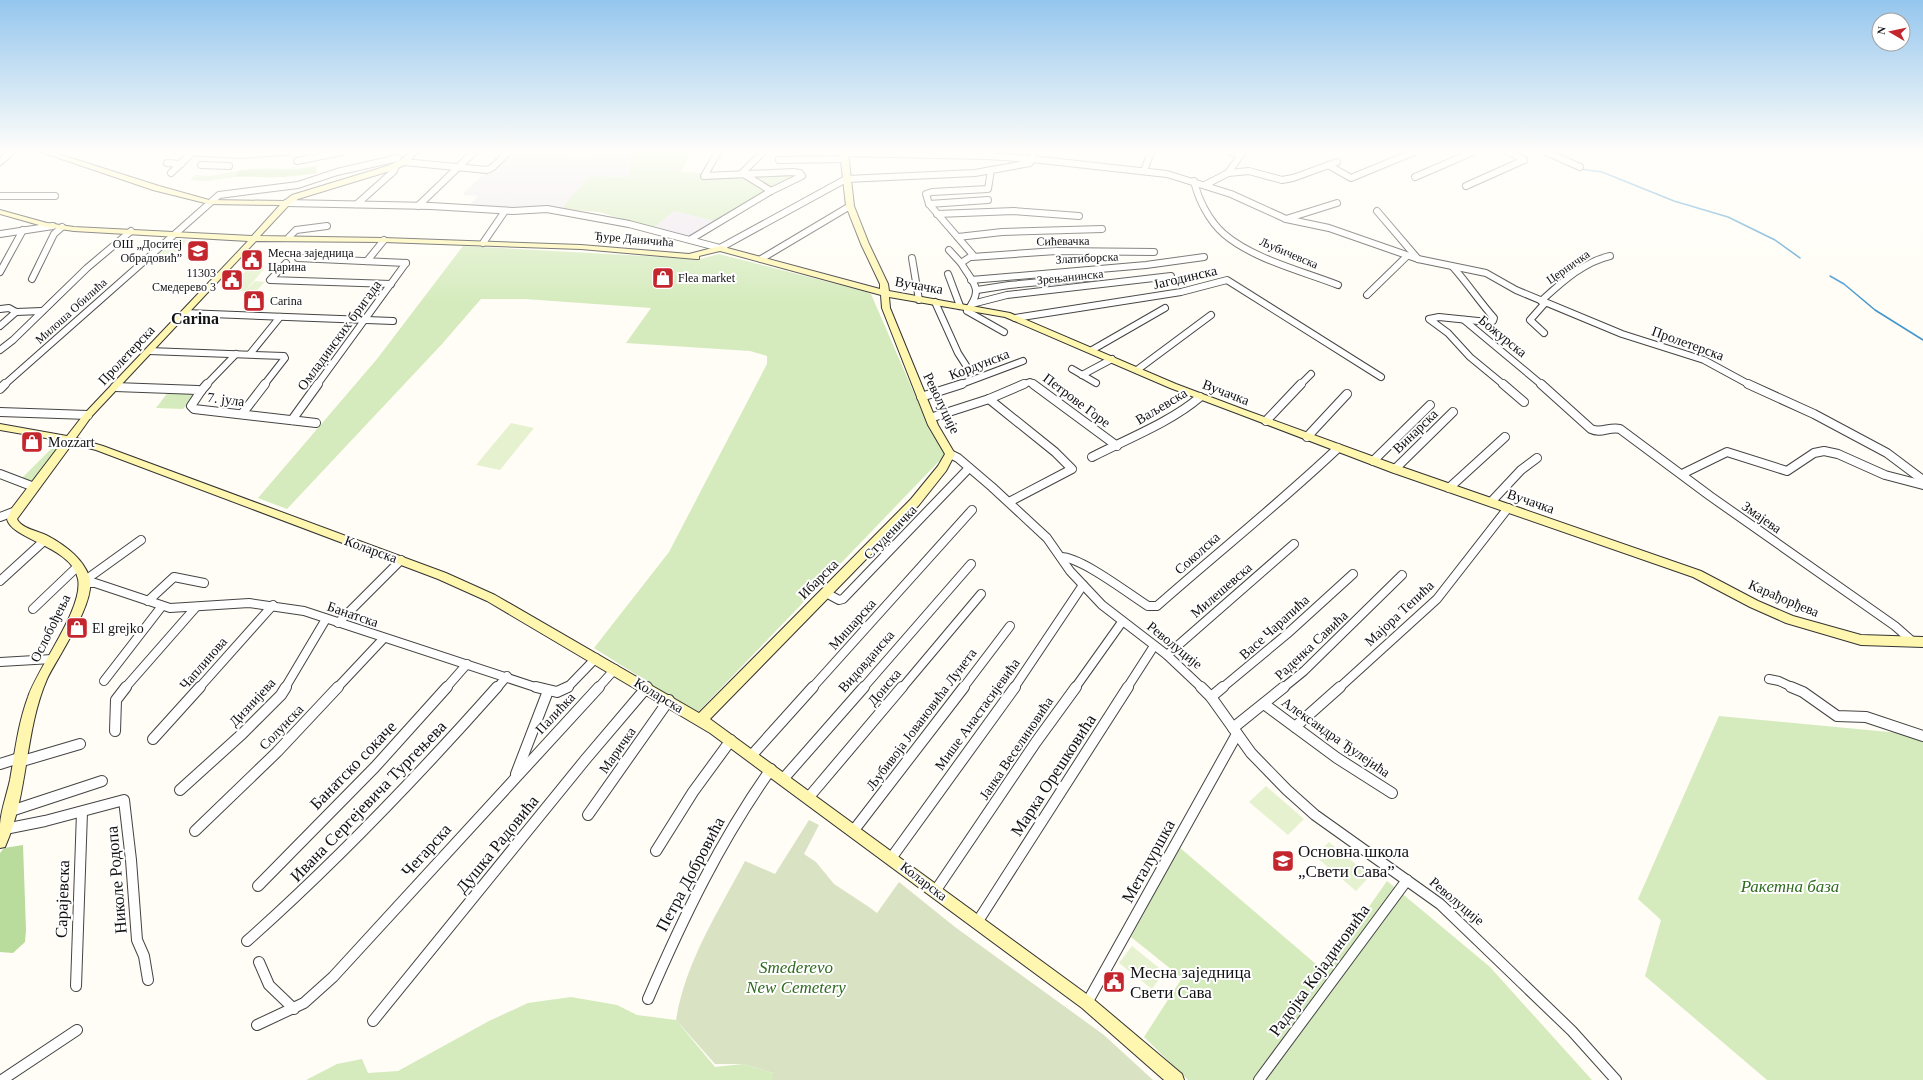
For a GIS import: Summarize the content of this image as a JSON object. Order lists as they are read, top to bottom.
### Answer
{
  "streets": {
    "street": [
      "Ђуре Даничића",
      "Сићевачка",
      "Љубичевска",
      "Златиборска",
      "Церничка",
      "Зрењанинска",
      "Јагодинска",
      "Вучачка",
      "Милоша Обилића",
      "Омладинских бригада",
      "Божурска",
      "Пролетерска",
      "Кордунска",
      "7. јула",
      "Петрове Горе",
      "Револуције",
      "Ваљевска",
      "Винарска",
      "Змајева",
      "Студеничка",
      "Коларска",
      "Соколска",
      "Ибарска",
      "Милешевска",
      "Карађорђева",
      "Мајора Тепића",
      "Банатска",
      "Мишарска",
      "Васе Чарапића",
      "Ослобођења",
      "Раденка Савића",
      "Видовданска",
      "Чаплинова",
      "Донска",
      "Дизнијева",
      "Палићка",
      "Мише Анастасијевића",
      "Љубивоја Јовановића Лунета",
      "Солунска",
      "Александра Ђулејића",
      "Јанка Веселиновића",
      "Маричка",
      "Банатско сокаче",
      "Марка Орешковића",
      "Ивана Сергејевича Тургењева",
      "Душка Радовића",
      "Чегарска",
      "Металуршка",
      "Петра Добровића",
      "Николе Родопа",
      "Сарајевска",
      "Радојка Којадиновића"
    ]
  },
  "crossings": [
    ["Ђуре Даничића", "Вучачка"],
    ["Ђуре Даничића", "Милоша Обилића"],
    ["Ђуре Даничића", "Пролетерска"],
    ["Церничка", "Пролетерска"],
    ["Зрењанинска", "Вучачка"],
    ["Јагодинска", "Вучачка"],
    ["Вучачка", "Пролетерска"],
    ["Вучачка", "Револуције"],
    ["Вучачка", "Ваљевска"],
    ["Вучачка", "Винарска"],
    ["Вучачка", "Соколска"],
    ["Вучачка", "Карађорђева"],
    ["Вучачка", "Мајора Тепића"],
    ["Омладинских бригада", "7. јула"],
    ["Божурска", "Змајева"],
    ["Пролетерска", "7. јула"],
    ["Пролетерска", "Коларска"],
    ["Пролетерска", "Ослобођења"],
    ["Кордунска", "Револуције"],
    ["Петрове Горе", "Револуције"],
    ["Петрове Горе", "Ваљевска"],
    ["Револуције", "Студеничка"],
    ["Револуције", "Соколска"],
    ["Револуције", "Ибарска"],
    ["Револуције", "Милешевска"],
    ["Револуције", "Васе Чарапића"],
    ["Револуције", "Раденка Савића"],
    ["Револуције", "Мише Анастасијевића"],
    ["Револуције", "Јанка Веселиновића"],
    ["Револуције", "Марка Орешковића"],
    ["Револуције", "Металуршка"],
    ["Револуције", "Радојка Којадиновића"],
    ["Змајева", "Карађорђева"],
    ["Студеничка", "Ибарска"],
    ["Коларска", "Ибарска"],
    ["Коларска", "Банатска"],
    ["Коларска", "Мишарска"],
    ["Коларска", "Ослобођења"],
    ["Коларска", "Видовданска"],
    ["Коларска", "Донска"],
    ["Коларска", "Палићка"],
    ["Коларска", "Мише Анастасијевића"],
    ["Коларска", "Љубивоја Јовановића Лунета"],
    ["Коларска", "Јанка Веселиновића"],
    ["Коларска", "Маричка"],
    ["Коларска", "Марка Орешковића"],
    ["Коларска", "Душка Радовића"],
    ["Коларска", "Металуршка"],
    ["Коларска", "Петра Добровића"],
    ["Мајора Тепића", "Александра Ђулејића"],
    ["Банатска", "Ослобођења"],
    ["Банатска", "Чаплинова"],
    ["Банатска", "Дизнијева"],
    ["Банатска", "Солунска"],
    ["Банатска", "Банатско сокаче"],
    ["Банатска", "Ивана Сергејевича Тургењева"],
    ["Банатска", "Чегарска"],
    ["Раденка Савића", "Александра Ђулејића"],
    ["Раденка Савића", "Металуршка"],
    ["Палићка", "Чегарска"],
    ["Николе Родопа", "Сарајевска"]
  ],
  "districts": ["Carina"],
  "parks": ["Ракетна база", "Smederevo New Cemetery"],
  "places": {
    "school or university": ["ОШ „Доситеј Обрадовић”", "Основна школа „Свети Сава”"],
    "public building": ["Месна заједница Царина", "11303 Смедерево 3", "Месна заједница Свети Сава"],
    "shop": [
      "Flea market",
      "Carina",
      "Mozzart",
      "El grejko"
    ]
  },
  "north": "left"
}
